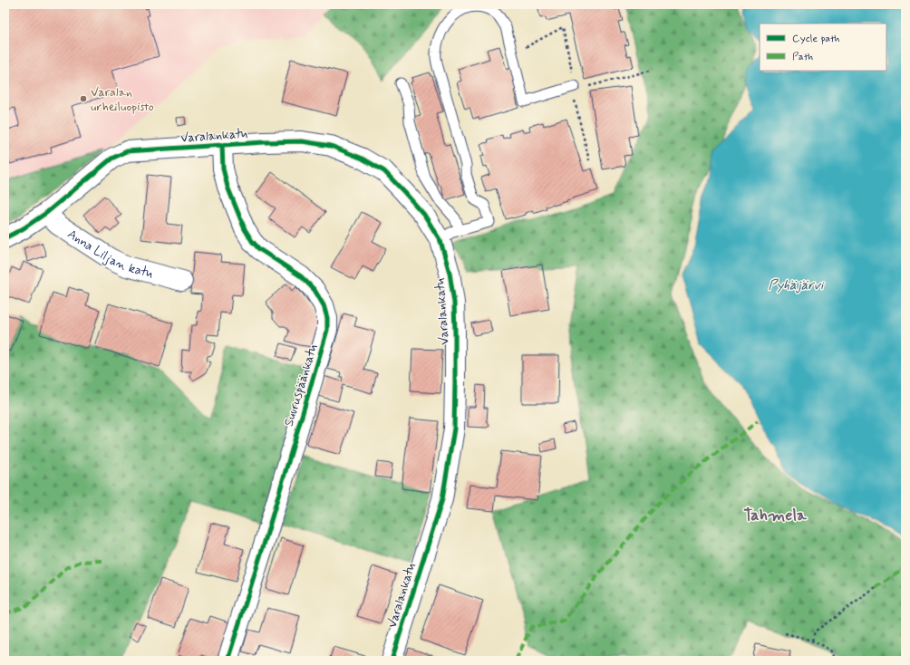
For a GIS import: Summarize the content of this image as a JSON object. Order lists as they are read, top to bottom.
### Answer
{
  "streets": {
    "street": ["Varalankatu", "Anna Liljan katu", "Suuruspäänkatu"]
  },
  "crossings": [
    ["Varalankatu", "Anna Liljan katu"],
    ["Varalankatu", "Suuruspäänkatu"]
  ],
  "districts": ["Tahmela"],
  "water": ["Pyhäjärvi"],
  "places": ["Varalan urheiluopisto"],
  "legend": ["Cycle path", "Path"]
}
